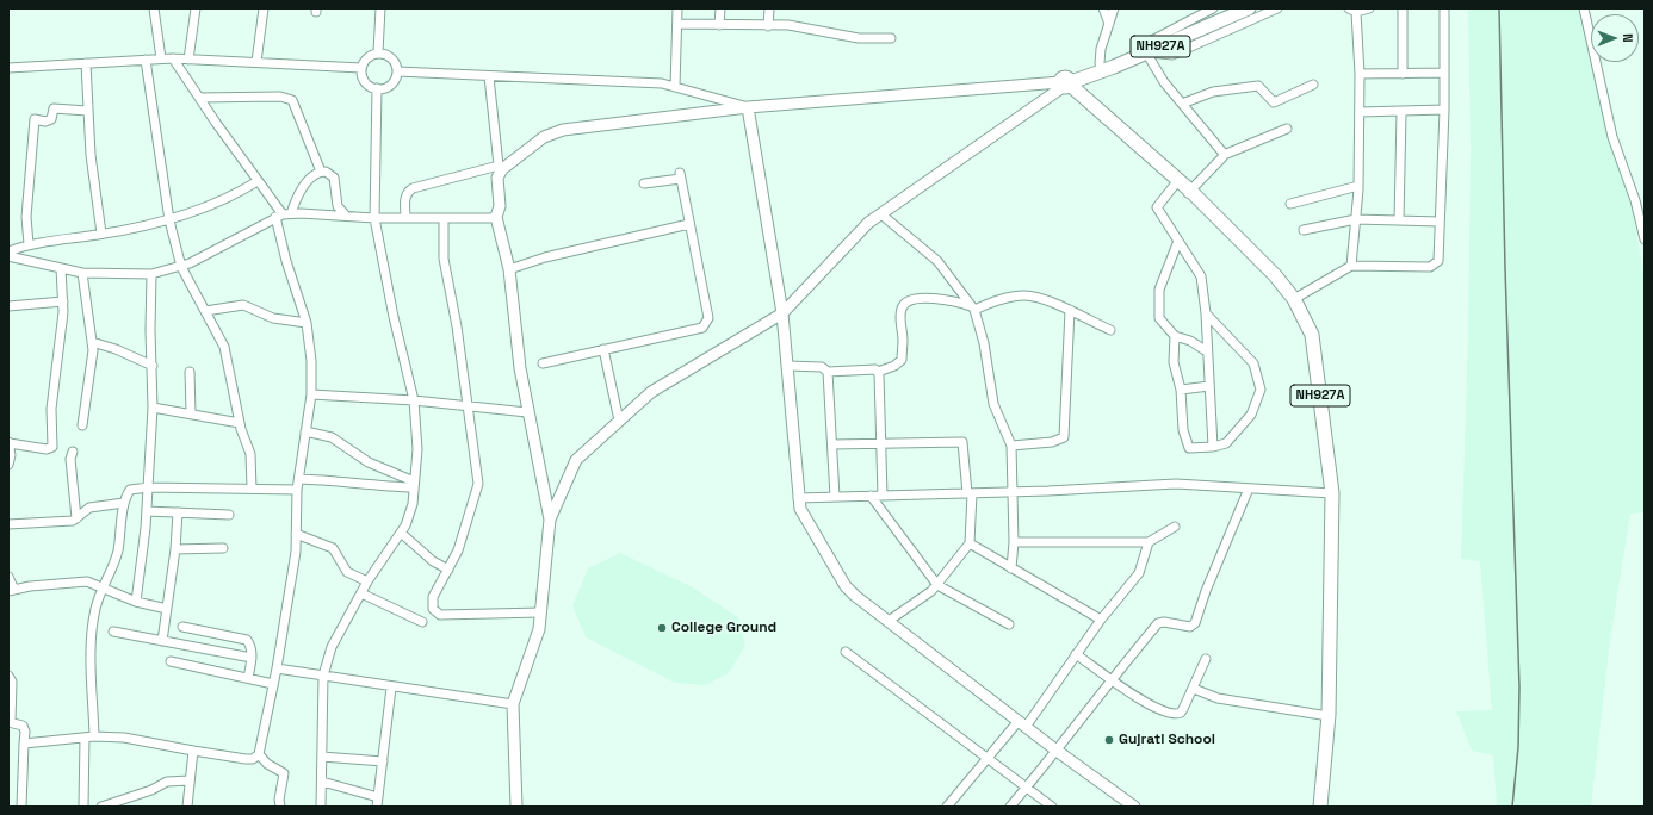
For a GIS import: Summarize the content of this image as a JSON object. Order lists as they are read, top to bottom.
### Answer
{
  "streets": {
    "highway": ["NH927A"]
  },
  "places": ["College Ground", "Gujrati School"],
  "north": "right"
}
